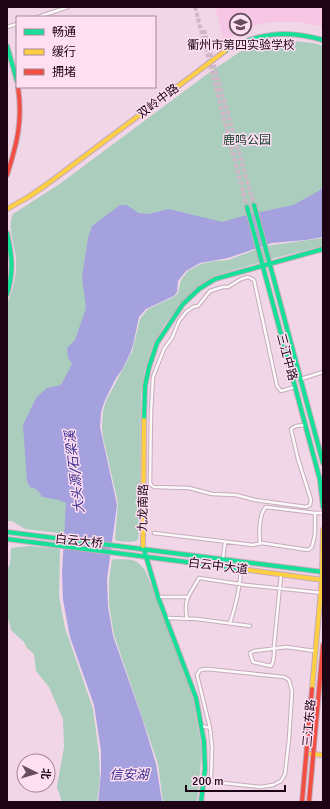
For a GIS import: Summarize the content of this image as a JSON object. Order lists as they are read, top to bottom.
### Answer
{
  "streets": {
    "main road": [
      "双岭中路",
      "三江中路",
      "九龙南路",
      "白云大桥",
      "白云中大道",
      "三江东路"
    ]
  },
  "crossings": [
    ["三江中路", "九龙南路"],
    ["九龙南路", "白云中大道"],
    ["白云大桥", "白云中大道"],
    ["白云中大道", "三江东路"]
  ],
  "water": ["大头源/石梁溪", "信安湖"],
  "parks": ["鹿鸣公园"],
  "places": {
    "school or university": ["衢州市第四实验学校"]
  },
  "legend": ["畅通", "缓行", "拥堵"],
  "scale_bar": "200 m",
  "north": "right"
}
